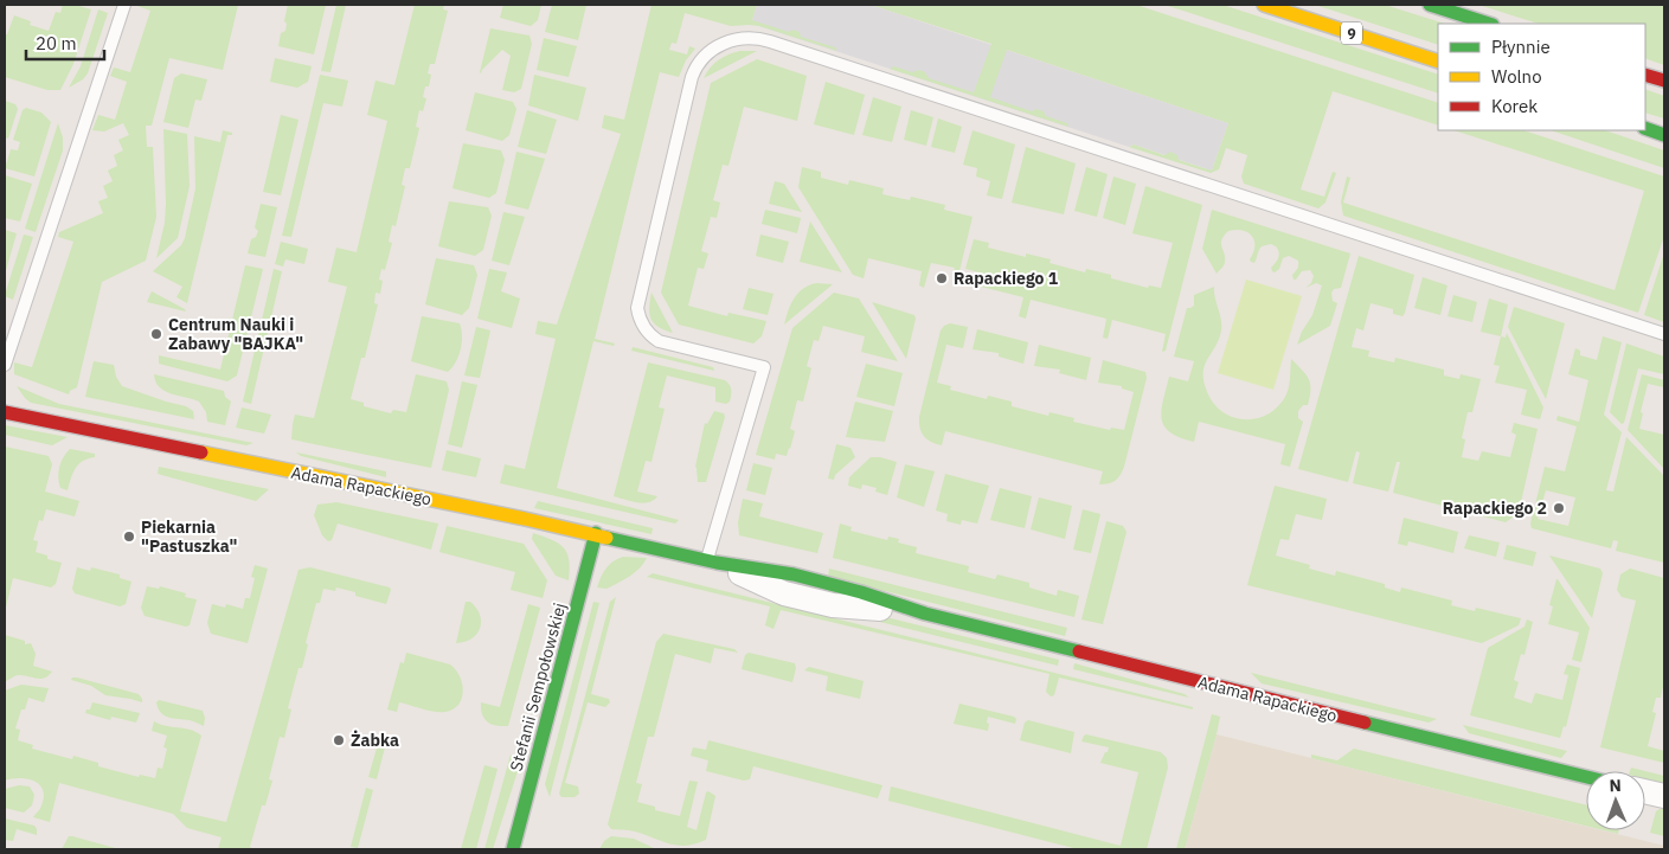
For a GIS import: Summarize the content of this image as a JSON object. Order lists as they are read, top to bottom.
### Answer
{
  "streets": {
    "street": ["9", "Adama Rapackiego", "Stefanii Sempołowskiej"]
  },
  "crossings": [
    ["Adama Rapackiego", "Stefanii Sempołowskiej"]
  ],
  "places": [
    "Rapackiego 1",
    "Centrum Nauki i Zabawy \"BAJKA\"",
    "Rapackiego 2",
    "Piekarnia \"Pastuszka\"",
    "Żabka"
  ],
  "legend": ["Płynnie", "Wolno", "Korek"],
  "scale_bar": "20 m",
  "north": "top"
}
